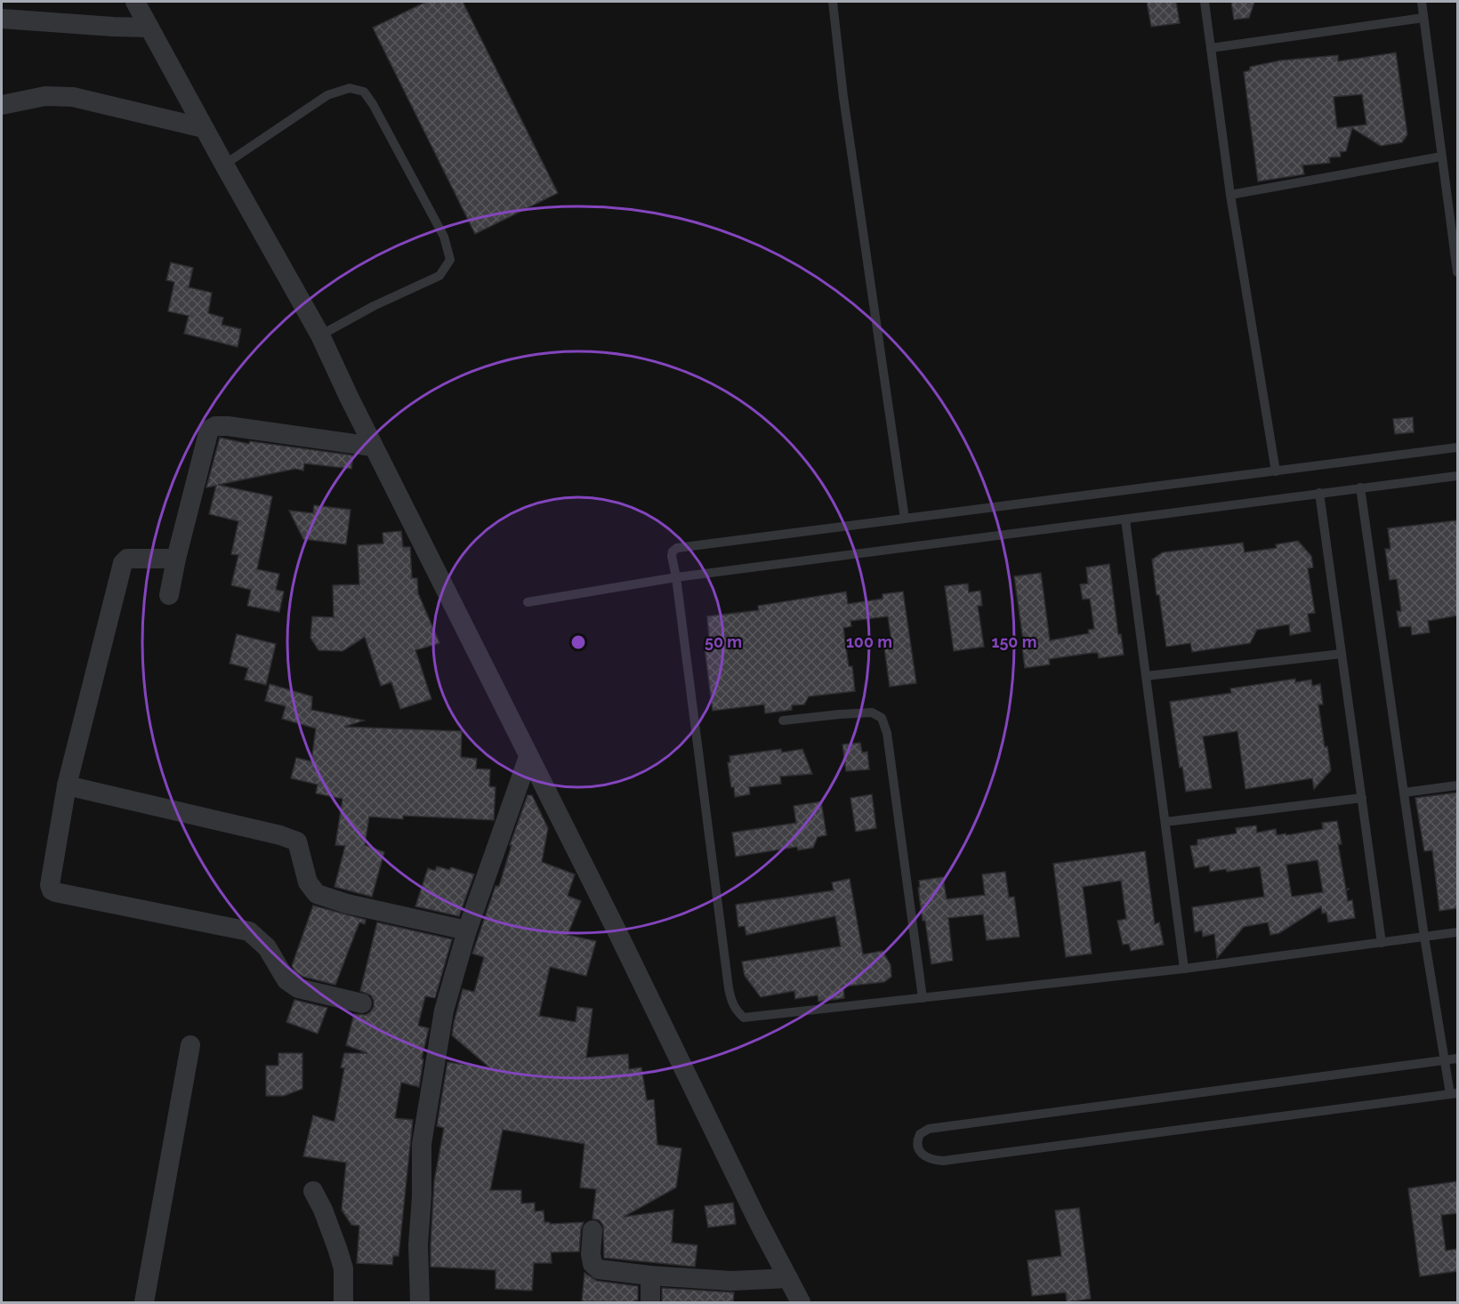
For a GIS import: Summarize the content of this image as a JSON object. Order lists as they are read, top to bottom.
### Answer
{
  "rings": ["50 m", "100 m", "150 m"]
}
